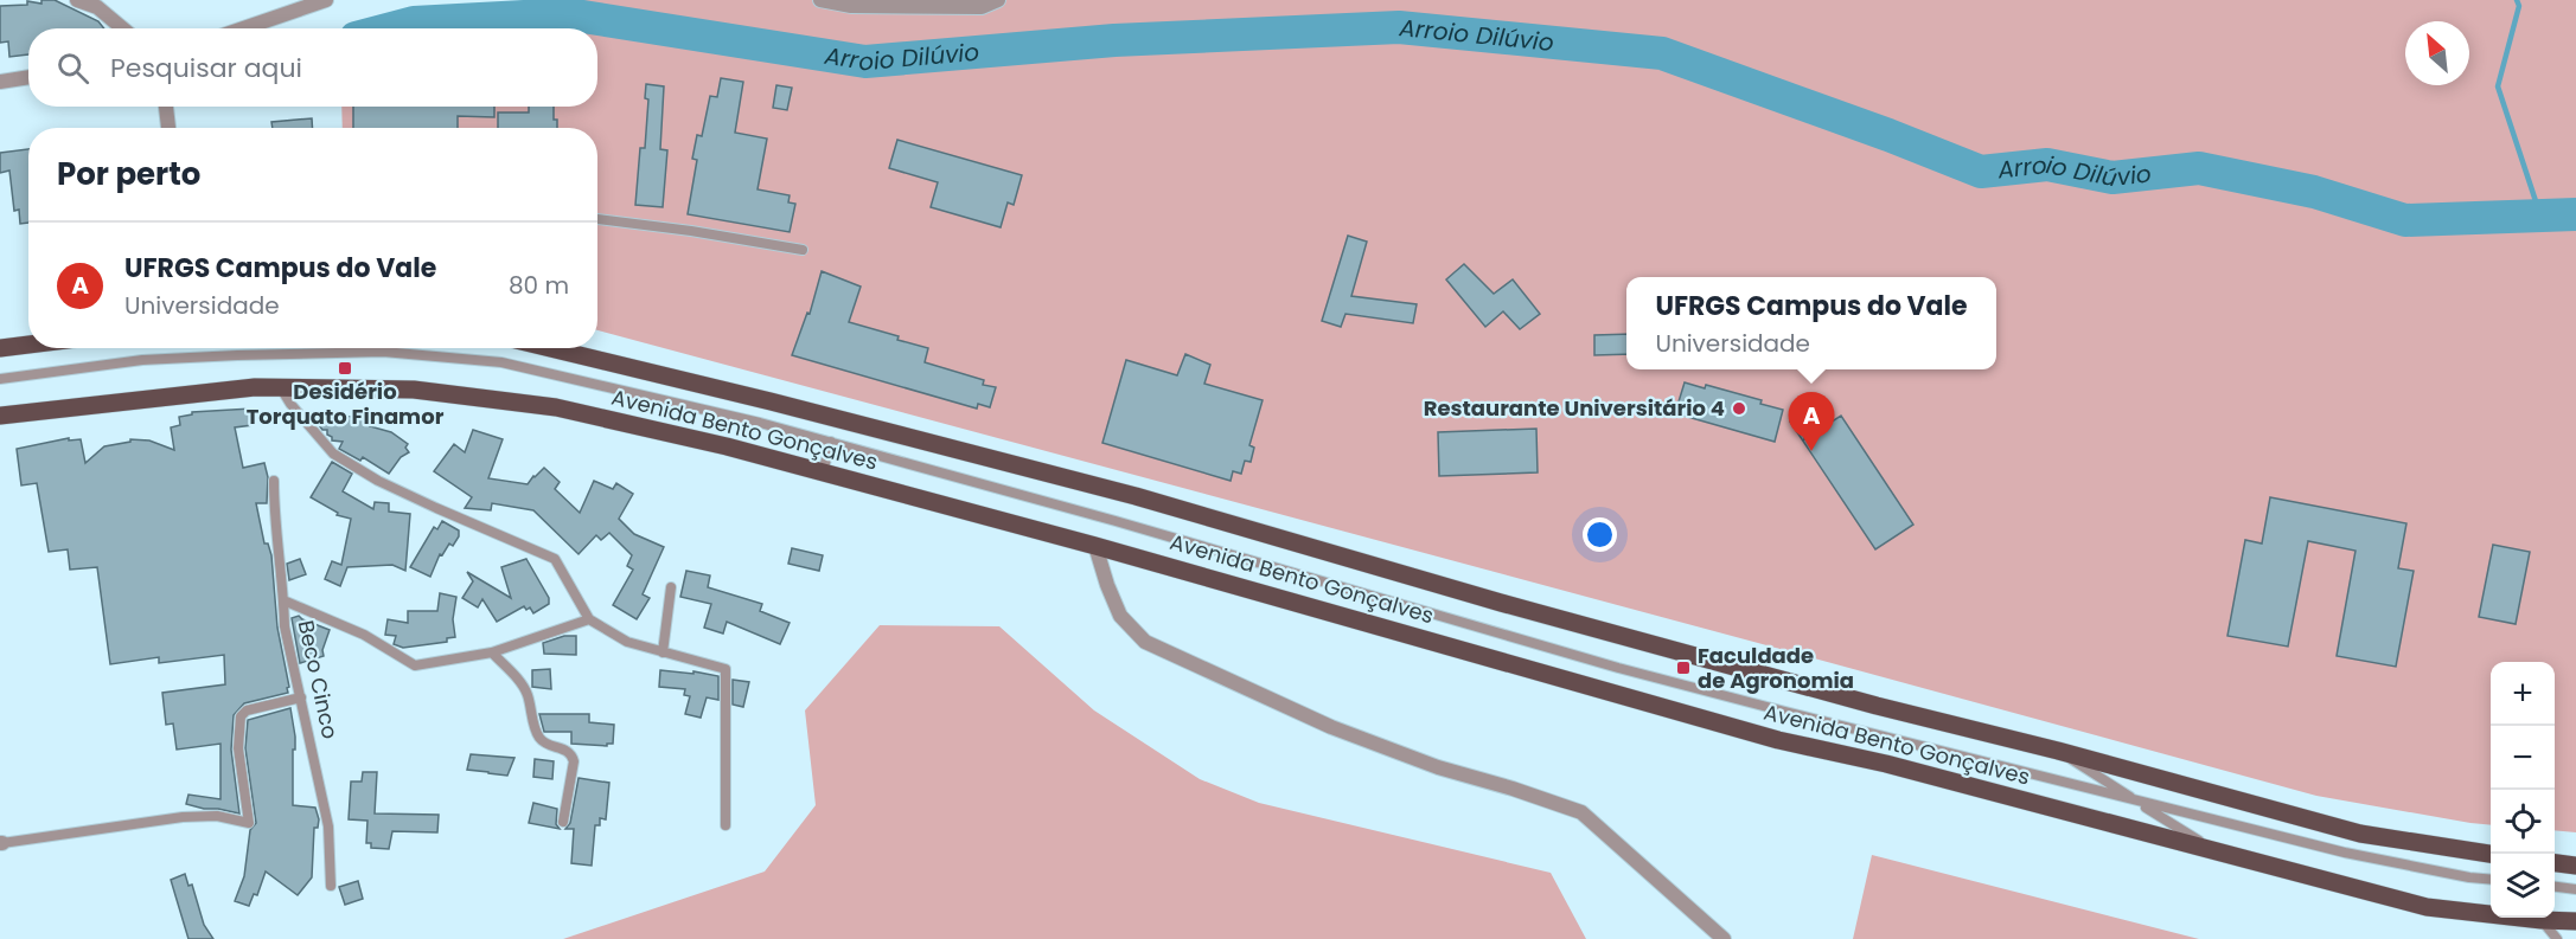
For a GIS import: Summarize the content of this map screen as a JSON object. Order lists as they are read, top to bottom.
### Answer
{
  "streets": {
    "main road": ["Avenida Bento Gonçalves"],
    "lane": ["Beco Cinco"]
  },
  "water": ["Arroio Dilúvio"],
  "places": {
    "transit": ["Desidério Torquato Finamor", "Faculdade de Agronomia"],
    "other": ["Restaurante Universitário 4"]
  },
  "north": "top left",
  "page": {
    "search": "Pesquisar aqui",
    "heading": "Por perto",
    "list": [
      {
        "mark": "A",
        "name": "UFRGS Campus do Vale",
        "note": "Universidade",
        "value": "80 m"
      }
    ],
    "popup": ["UFRGS Campus do Vale", "Universidade"],
    "pins": "A",
    "map_buttons": ["+", "−"]
  }
}
